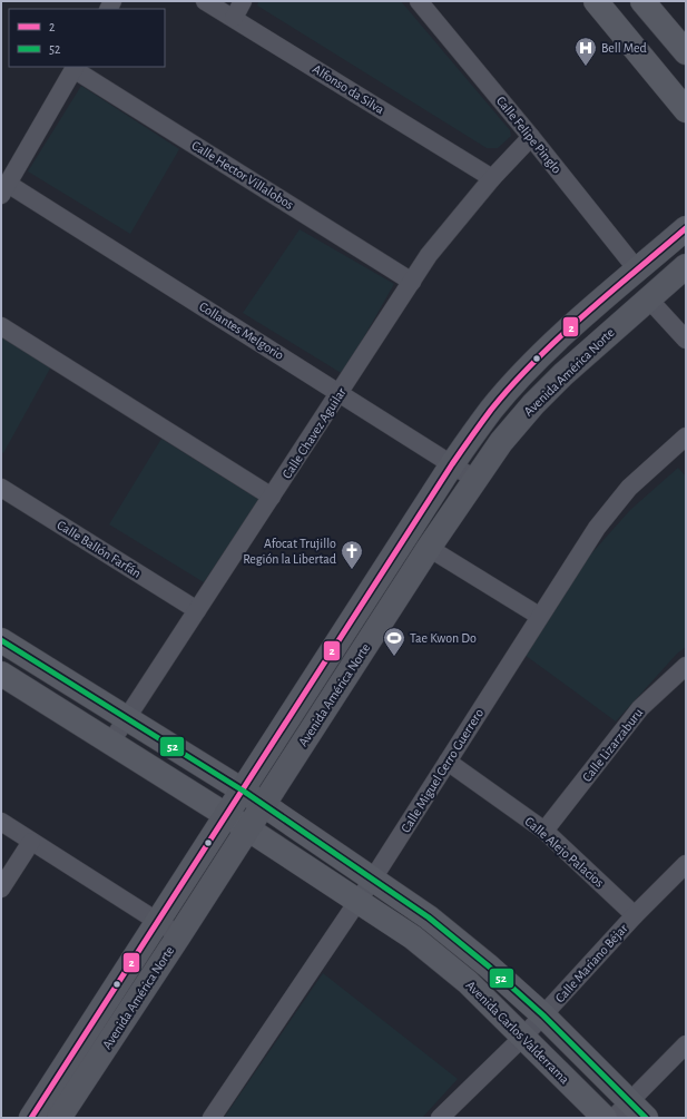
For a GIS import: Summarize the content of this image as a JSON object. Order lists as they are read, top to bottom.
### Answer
{
  "streets": {
    "main road": ["Avenida América Norte"],
    "street": [
      "Alfonso da Silva",
      "Calle Felipe Pinglo",
      "Calle Hector Villalobos",
      "Collantes Melgorio",
      "Calle Chavez Aguilar",
      "Calle Ballón Farfán",
      "Calle Lizarzaburu",
      "Calle Miguel Cerro Guerrero",
      "Calle Alejo Palacios",
      "Calle Mariano Béjar",
      "Avenida Carlos Valderrama"
    ]
  },
  "crossings": [
    ["Alfonso da Silva", "Calle Chavez Aguilar"],
    ["Calle Felipe Pinglo", "Avenida América Norte"],
    ["Calle Felipe Pinglo", "Calle Chavez Aguilar"],
    ["Calle Hector Villalobos", "Calle Chavez Aguilar"],
    ["Collantes Melgorio", "Avenida América Norte"],
    ["Collantes Melgorio", "Calle Chavez Aguilar"],
    ["Avenida América Norte", "Avenida Carlos Valderrama"],
    ["Calle Chavez Aguilar", "Calle Ballón Farfán"],
    ["Calle Chavez Aguilar", "Avenida Carlos Valderrama"],
    ["Calle Lizarzaburu", "Calle Alejo Palacios"],
    ["Calle Miguel Cerro Guerrero", "Calle Alejo Palacios"],
    ["Calle Miguel Cerro Guerrero", "Avenida Carlos Valderrama"],
    ["Calle Alejo Palacios", "Calle Mariano Béjar"],
    ["Calle Mariano Béjar", "Avenida Carlos Valderrama"]
  ],
  "places": {
    "hospital": ["Bell Med"],
    "church": ["Afocat Trujillo Región la Libertad"],
    "sports": ["Tae Kwon Do"]
  },
  "lines": ["transit line 2", "transit line 52"],
  "legend": ["2", "52"]
}
